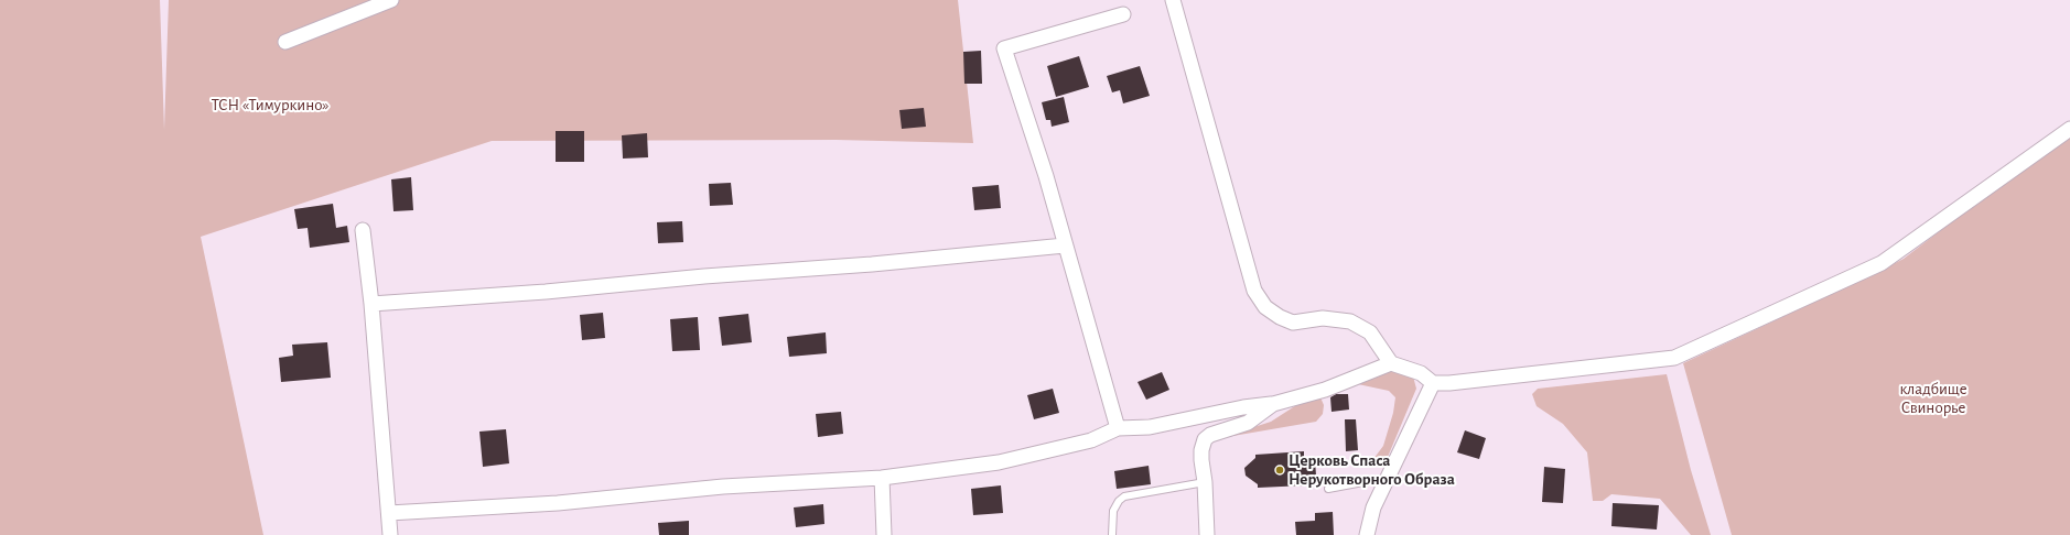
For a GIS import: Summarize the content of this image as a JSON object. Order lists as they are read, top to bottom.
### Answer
{
  "parks": ["ТСН «Тимуркино»", "кладбище Свинорье"],
  "places": ["Церковь Спаса Нерукотворного Образа"]
}
